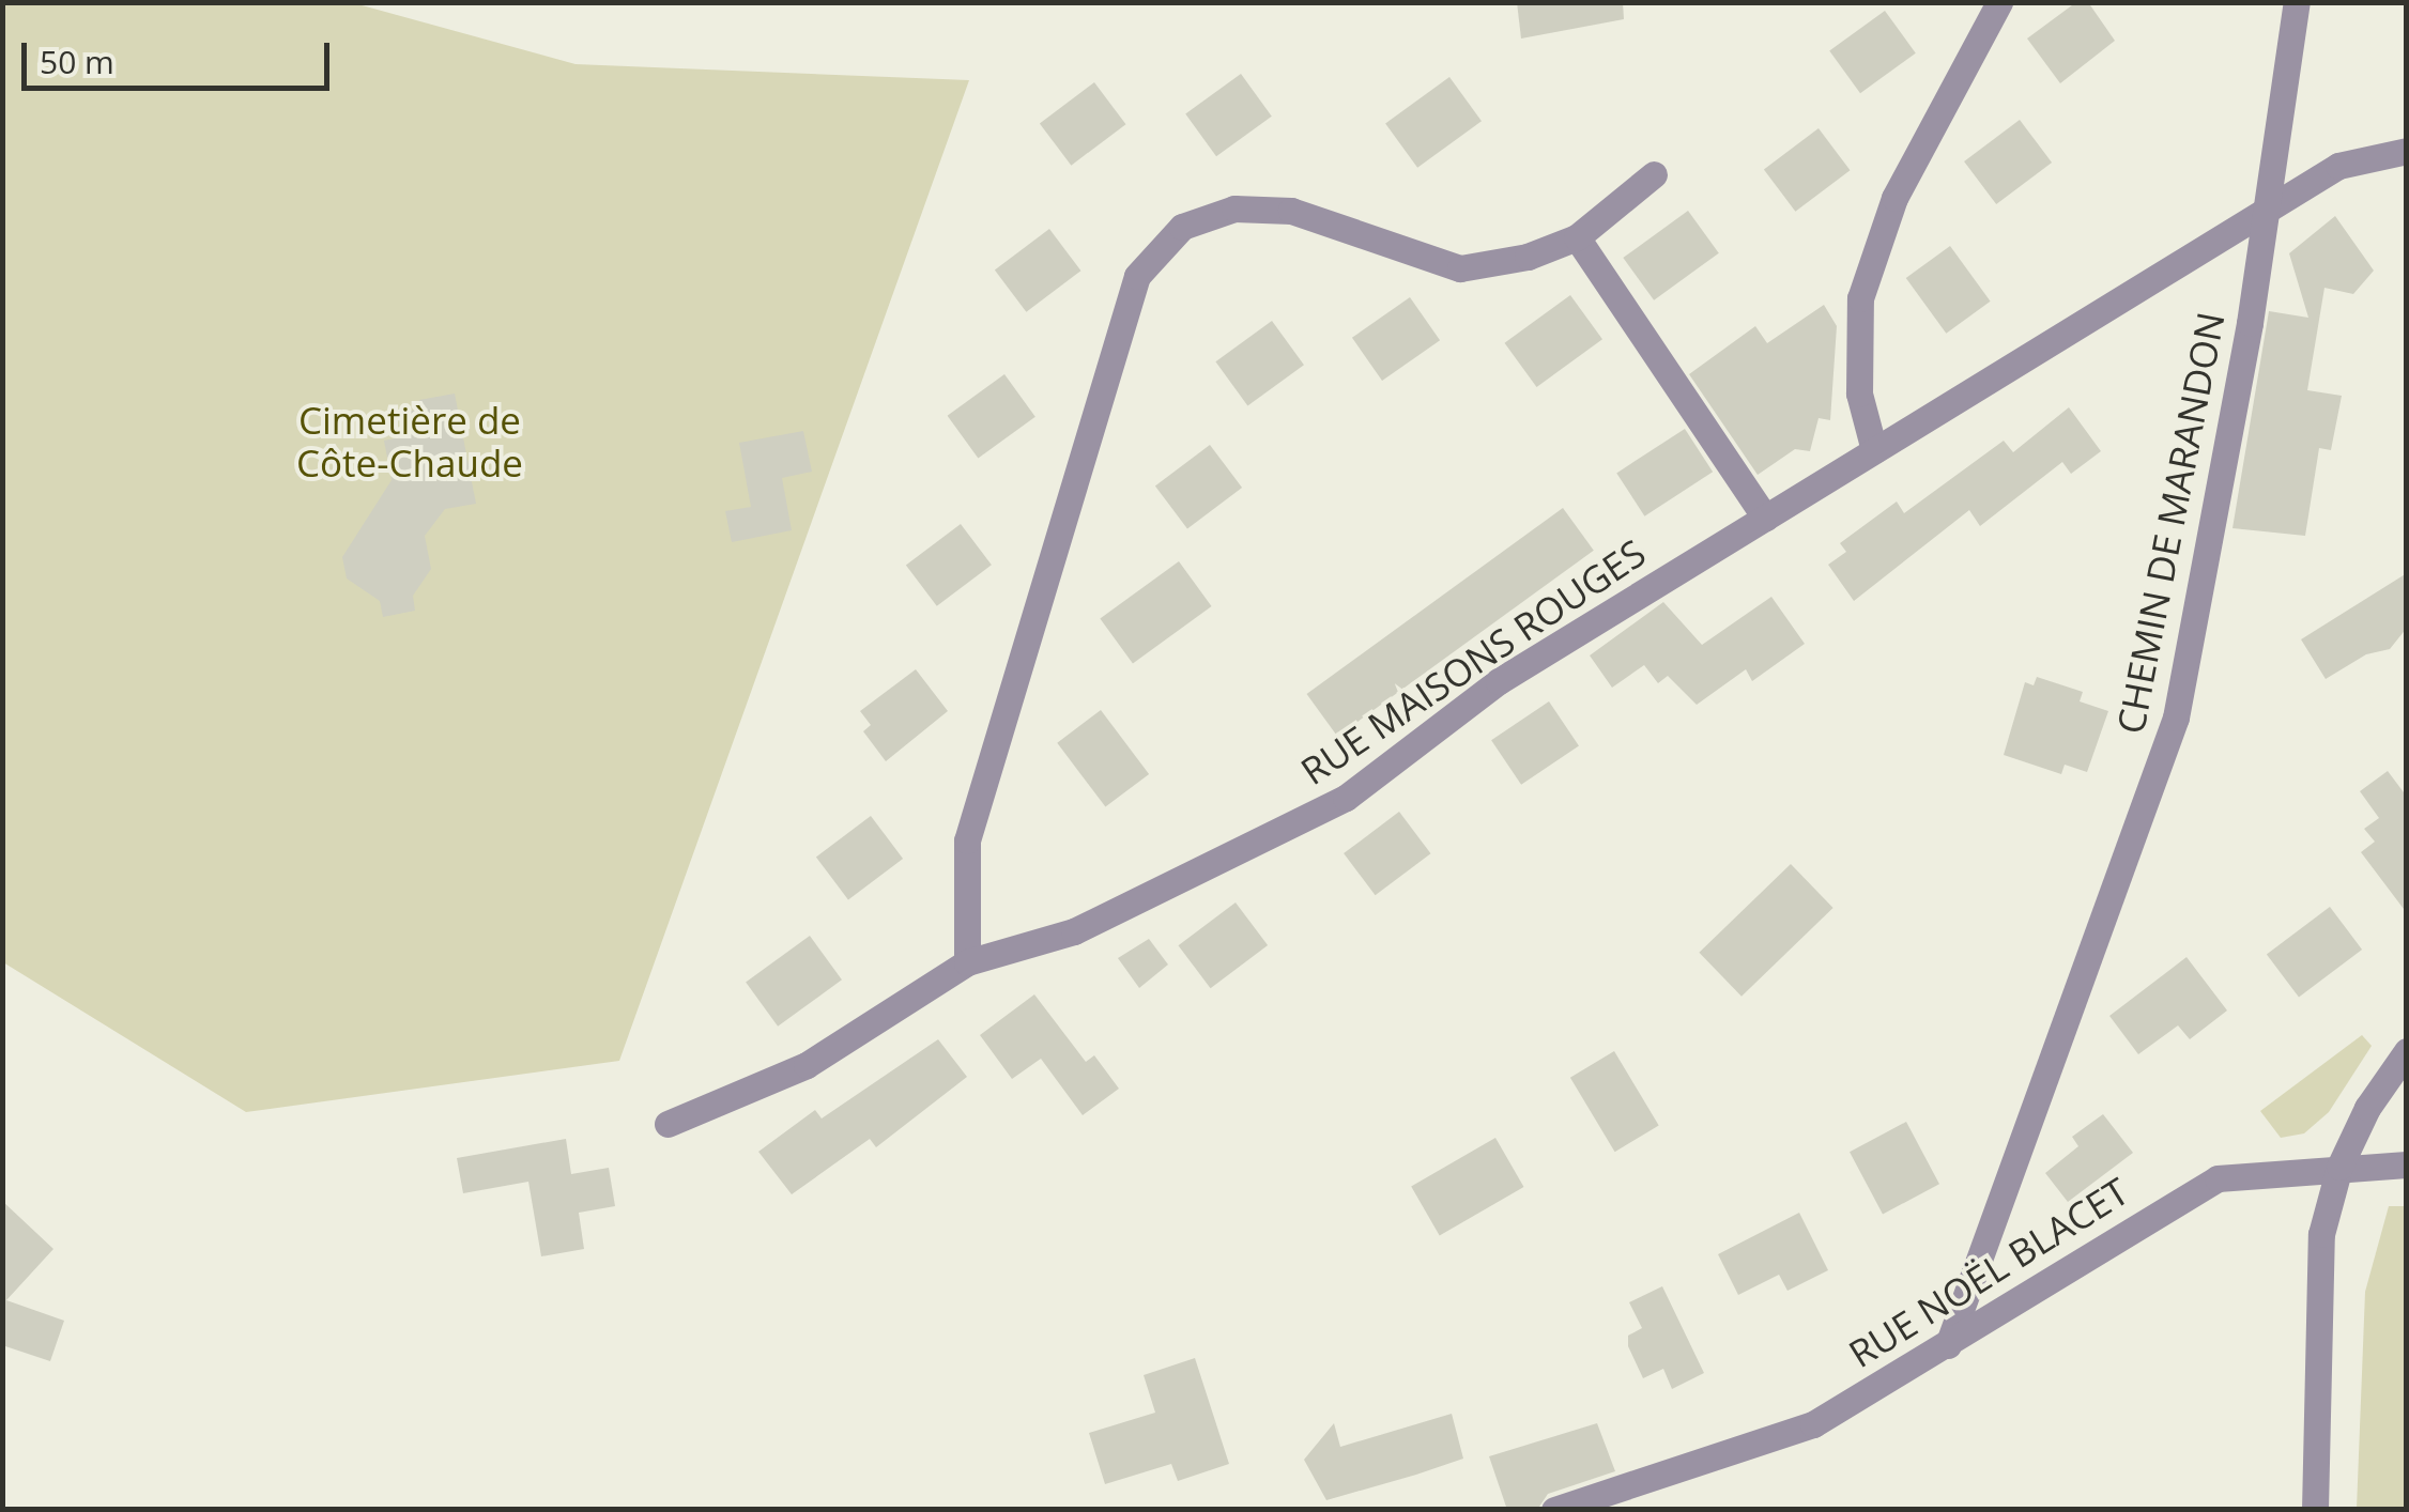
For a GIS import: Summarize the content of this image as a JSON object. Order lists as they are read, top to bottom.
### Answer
{
  "streets": {
    "street": ["CHEMIN DE MARANDON", "RUE MAISONS ROUGES", "RUE NOËL BLACET"]
  },
  "crossings": [
    ["CHEMIN DE MARANDON", "RUE MAISONS ROUGES"],
    ["CHEMIN DE MARANDON", "RUE NOËL BLACET"]
  ],
  "parks": ["Cimetière de Côte-Chaude"],
  "scale_bar": "50 m"
}
